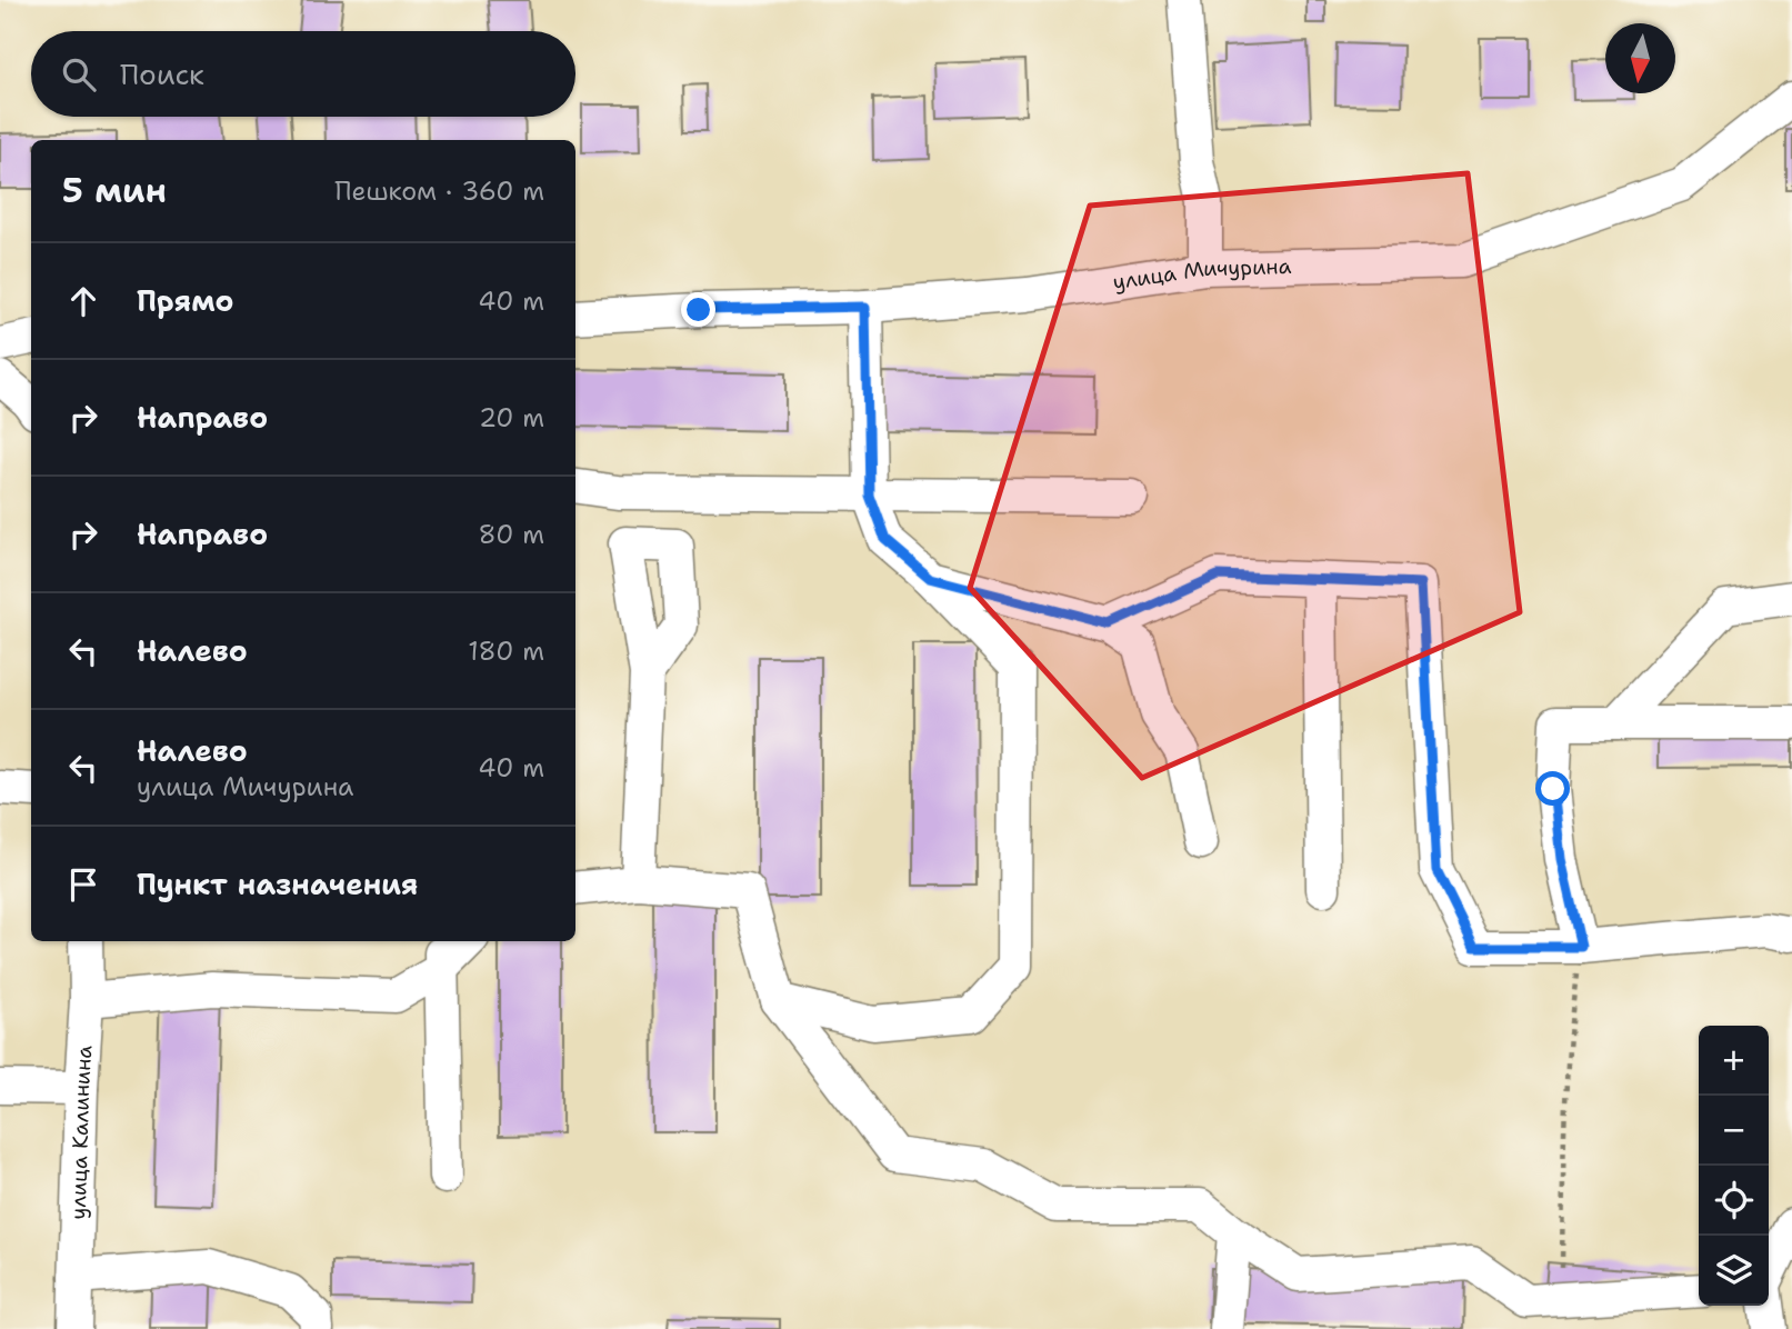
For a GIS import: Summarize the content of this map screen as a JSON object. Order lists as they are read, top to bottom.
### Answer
{
  "streets": {
    "street": ["улица Мичурина", "улица Калинина"]
  },
  "north": "bottom",
  "page": {
    "search": "Поиск",
    "heading": ["5 мин", "Пешком · 360 m"],
    "list": [
      ["Прямо", "40 m"],
      ["Направо", "20 m"],
      ["Направо", "80 m"],
      ["Налево", "180 m"],
      ["Налево", "улица Мичурина", "40 m"],
      "Пункт назначения"
    ],
    "map_buttons": ["+", "−"]
  }
}
